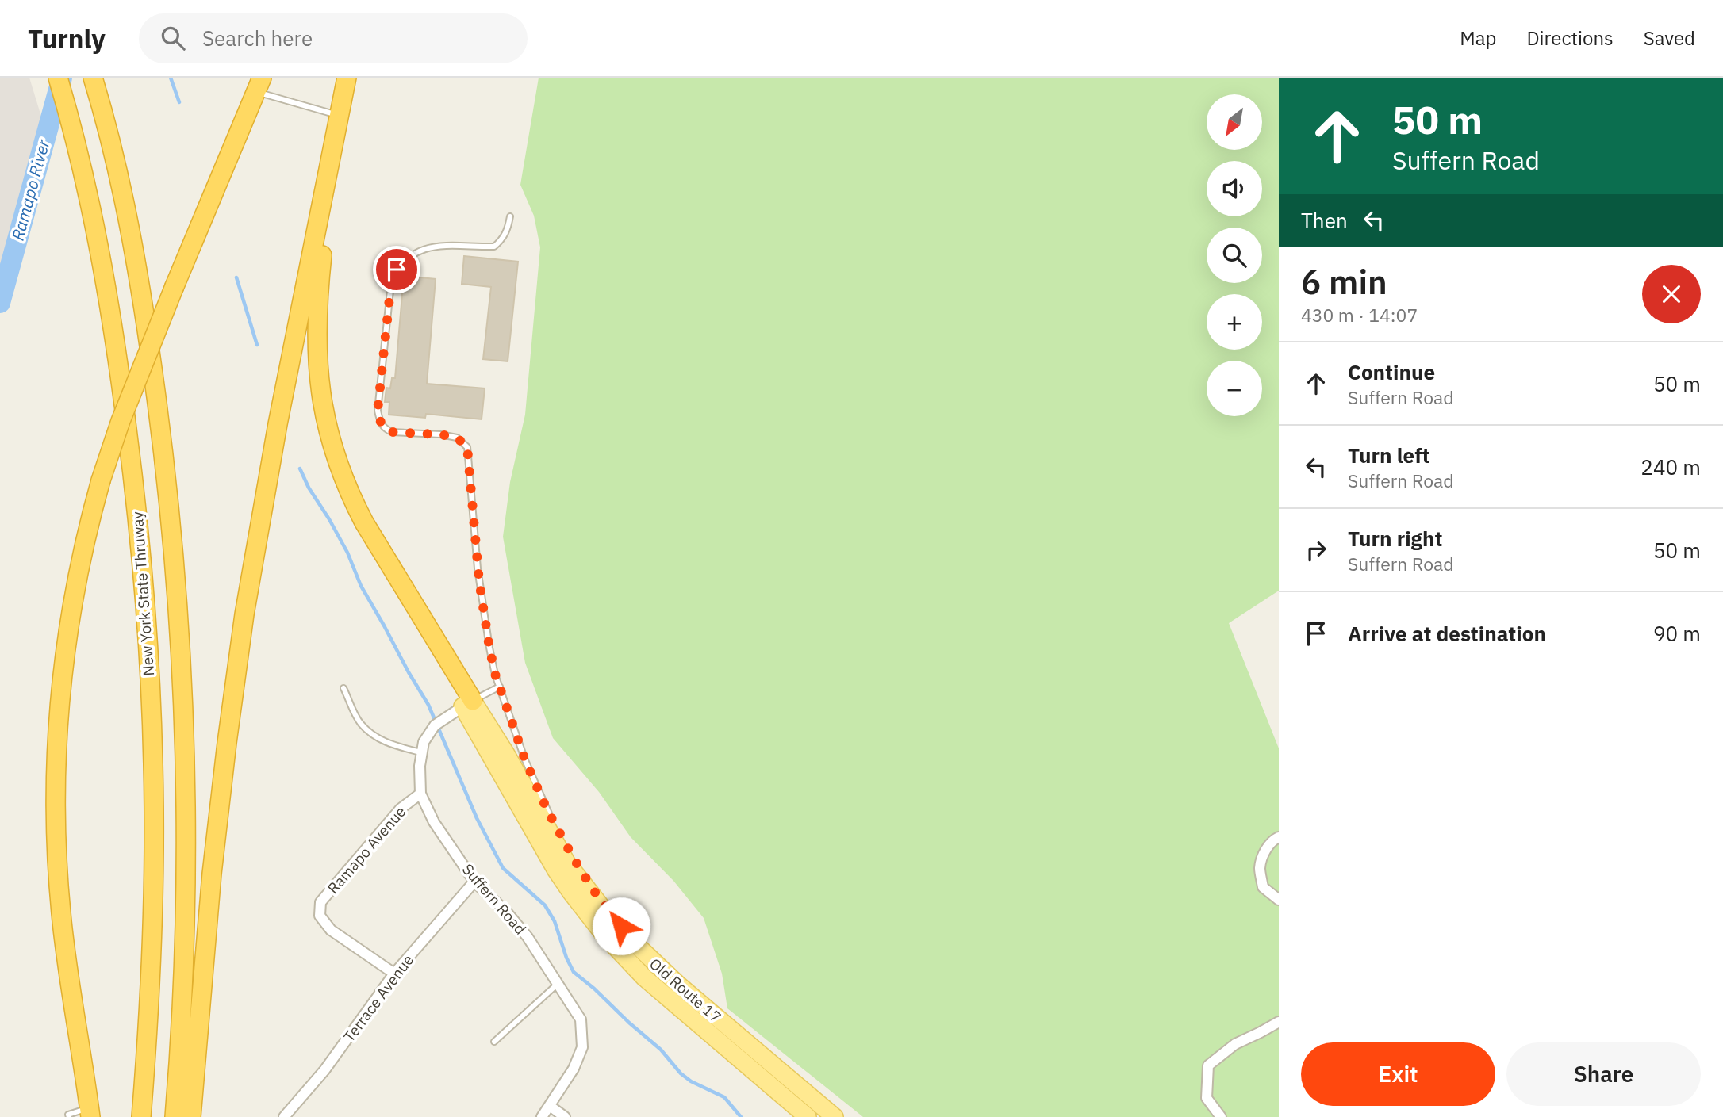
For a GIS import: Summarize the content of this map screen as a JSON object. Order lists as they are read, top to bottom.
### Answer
{
  "streets": {
    "highway": ["New York State Thruway"],
    "main road": ["Old Route 17"],
    "street": ["Ramapo Avenue", "Suffern Road", "Terrace Avenue"]
  },
  "crossings": [
    ["Ramapo Avenue", "Suffern Road"],
    ["Ramapo Avenue", "Terrace Avenue"],
    ["Suffern Road", "Old Route 17"],
    ["Suffern Road", "Terrace Avenue"]
  ],
  "water": ["Ramapo River"],
  "north": "bottom left",
  "page": {
    "header": "Turnly",
    "search": "Search here",
    "nav": ["Map", "Directions", "Saved"],
    "turn": ["50 m", "Suffern Road"],
    "map_buttons": ["+", "−"],
    "then": "Then",
    "heading": ["6 min", "430 m · 14:07"],
    "list": [
      {
        "name": "Continue",
        "note": "Suffern Road",
        "value": "50 m"
      },
      {
        "name": "Turn left",
        "note": "Suffern Road",
        "value": "240 m"
      },
      {
        "name": "Turn right",
        "note": "Suffern Road",
        "value": "50 m"
      },
      {
        "name": "Arrive at destination",
        "value": "90 m"
      }
    ],
    "buttons": ["Exit", "Share"]
  }
}
